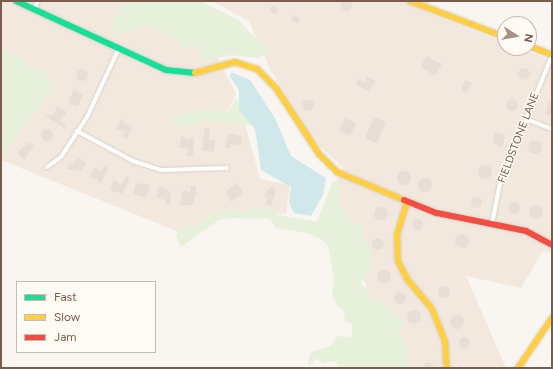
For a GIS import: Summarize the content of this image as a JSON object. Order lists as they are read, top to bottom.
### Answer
{
  "streets": {
    "street": ["FIELDSTONE LANE"]
  },
  "legend": ["Fast", "Slow", "Jam"],
  "north": "right"
}
